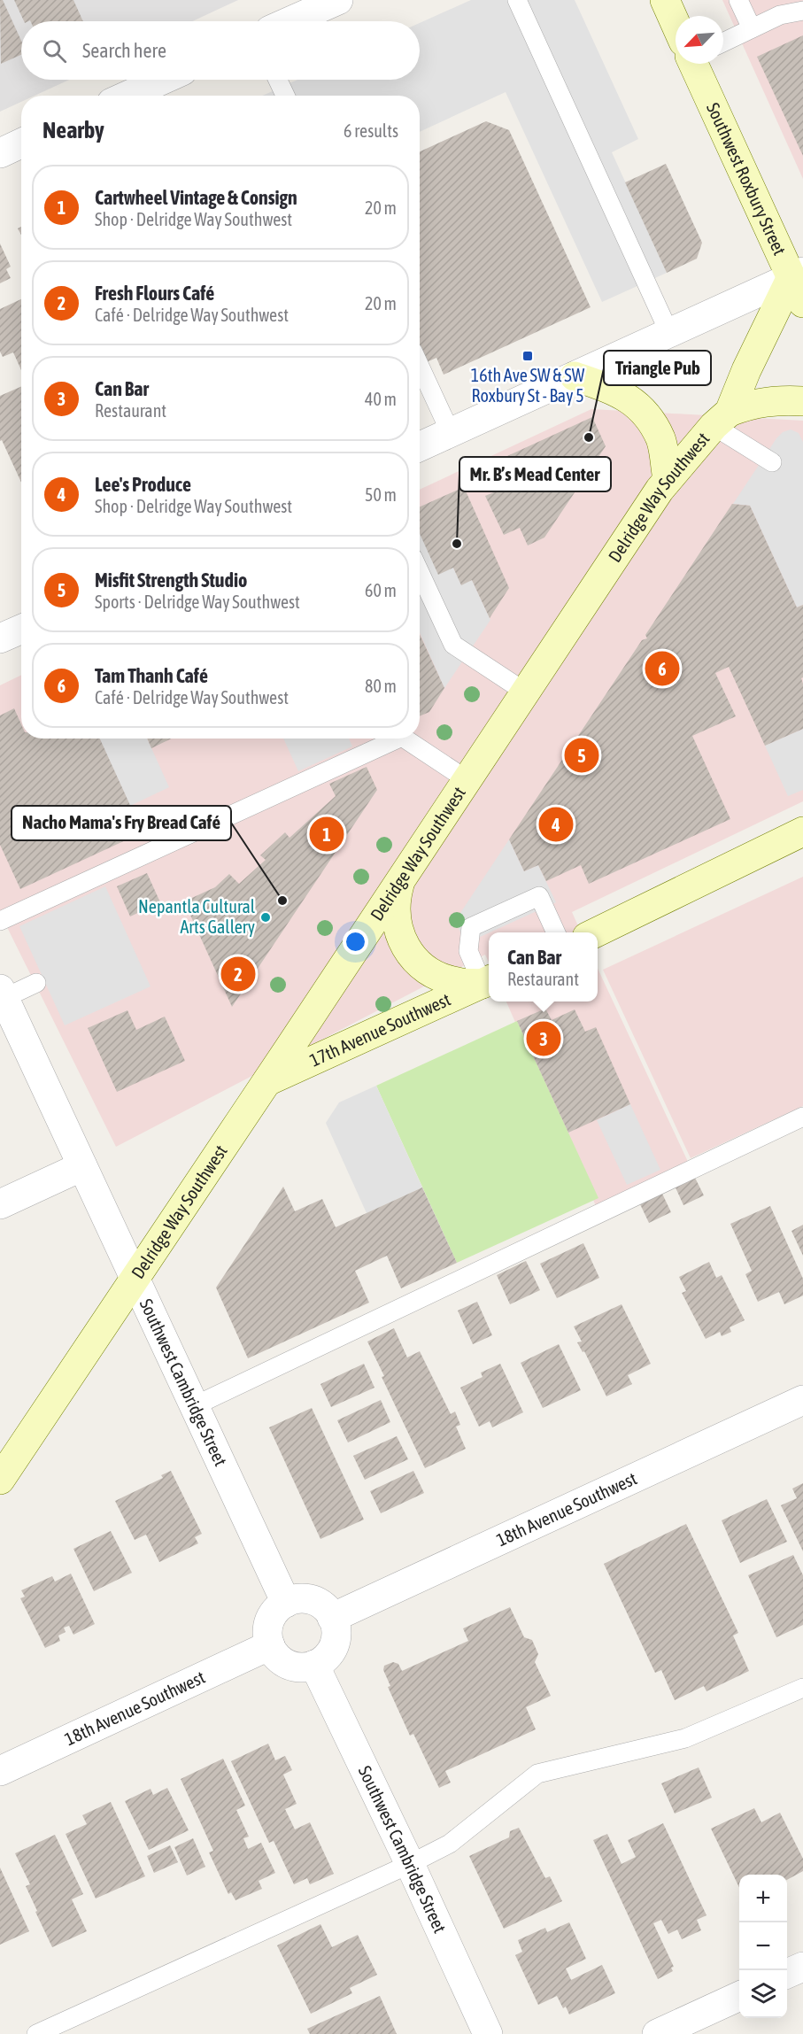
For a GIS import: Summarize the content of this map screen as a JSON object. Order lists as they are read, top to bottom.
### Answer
{
  "streets": {
    "main road": ["Southwest Roxbury Street", "Delridge Way Southwest", "17th Avenue Southwest"],
    "street": ["Southwest Cambridge Street", "18th Avenue Southwest"]
  },
  "crossings": [
    ["Southwest Roxbury Street", "Delridge Way Southwest"],
    ["Delridge Way Southwest", "17th Avenue Southwest"],
    ["Delridge Way Southwest", "Southwest Cambridge Street"],
    ["Southwest Cambridge Street", "18th Avenue Southwest"]
  ],
  "places": {
    "transit": ["16th Ave SW & SW Roxbury St - Bay 5"],
    "other": [
      "Triangle Pub",
      "Mr. B’s Mead Center",
      "Nacho Mama's Fry Bread Café",
      "Nepantla Cultural Arts Gallery"
    ]
  },
  "north": "bottom left",
  "page": {
    "search": "Search here",
    "heading": ["Nearby", "6 results"],
    "list": [
      {
        "mark": "1",
        "name": "Cartwheel Vintage & Consign",
        "note": "Shop · Delridge Way Southwest",
        "value": "20 m"
      },
      {
        "mark": "2",
        "name": "Fresh Flours Café",
        "note": "Café · Delridge Way Southwest",
        "value": "20 m"
      },
      {
        "mark": "3",
        "name": "Can Bar",
        "note": "Restaurant",
        "value": "40 m"
      },
      {
        "mark": "4",
        "name": "Lee's Produce",
        "note": "Shop · Delridge Way Southwest",
        "value": "50 m"
      },
      {
        "mark": "5",
        "name": "Misfit Strength Studio",
        "note": "Sports · Delridge Way Southwest",
        "value": "60 m"
      },
      {
        "mark": "6",
        "name": "Tam Thanh Café",
        "note": "Café · Delridge Way Southwest",
        "value": "80 m"
      }
    ],
    "pins": [
      "6",
      "5",
      "4",
      "1",
      "2",
      "3"
    ],
    "popup": ["Can Bar", "Restaurant"],
    "map_buttons": ["+", "−"]
  }
}
